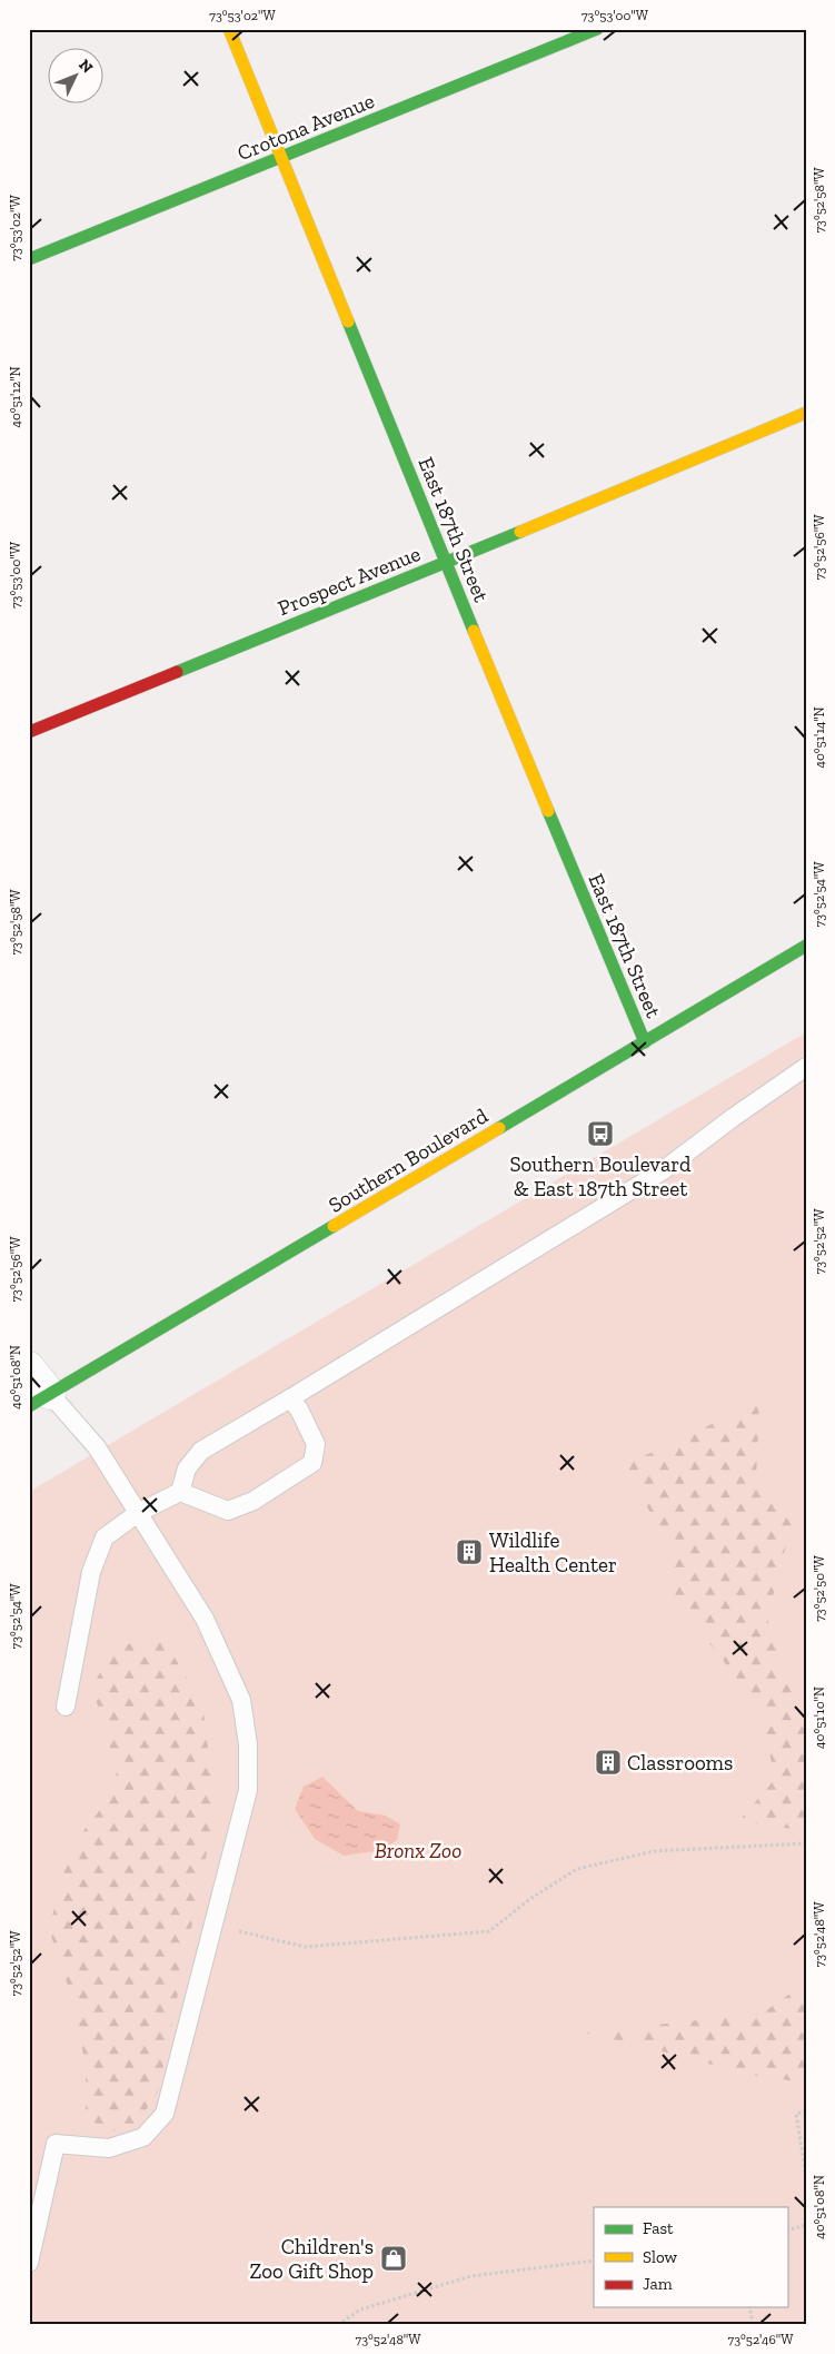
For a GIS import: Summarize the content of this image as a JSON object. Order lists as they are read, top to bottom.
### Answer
{
  "streets": {
    "street": [
      "Crotona Avenue",
      "East 187th Street",
      "Prospect Avenue",
      "Southern Boulevard"
    ]
  },
  "crossings": [
    ["Crotona Avenue", "East 187th Street"],
    ["East 187th Street", "Prospect Avenue"],
    ["East 187th Street", "Southern Boulevard"]
  ],
  "parks": ["Bronx Zoo"],
  "places": {
    "bus stop": ["Southern Boulevard & East 187th Street"],
    "building": ["Wildlife Health Center", "Classrooms"],
    "shop": ["Children's Zoo Gift Shop"]
  },
  "legend": ["Fast", "Slow", "Jam"],
  "north": "top right",
  "coordinates": [
    "73°53'02\"W",
    "73°53'00\"W",
    "73°52'58\"W",
    "40°51'12\"N",
    "73°52'56\"W",
    "40°51'14\"N",
    "73°52'54\"W",
    "73°52'52\"W",
    "40°51'08\"N",
    "73°52'50\"W",
    "40°51'10\"N",
    "73°52'48\"W",
    "73°52'46\"W"
  ]
}
